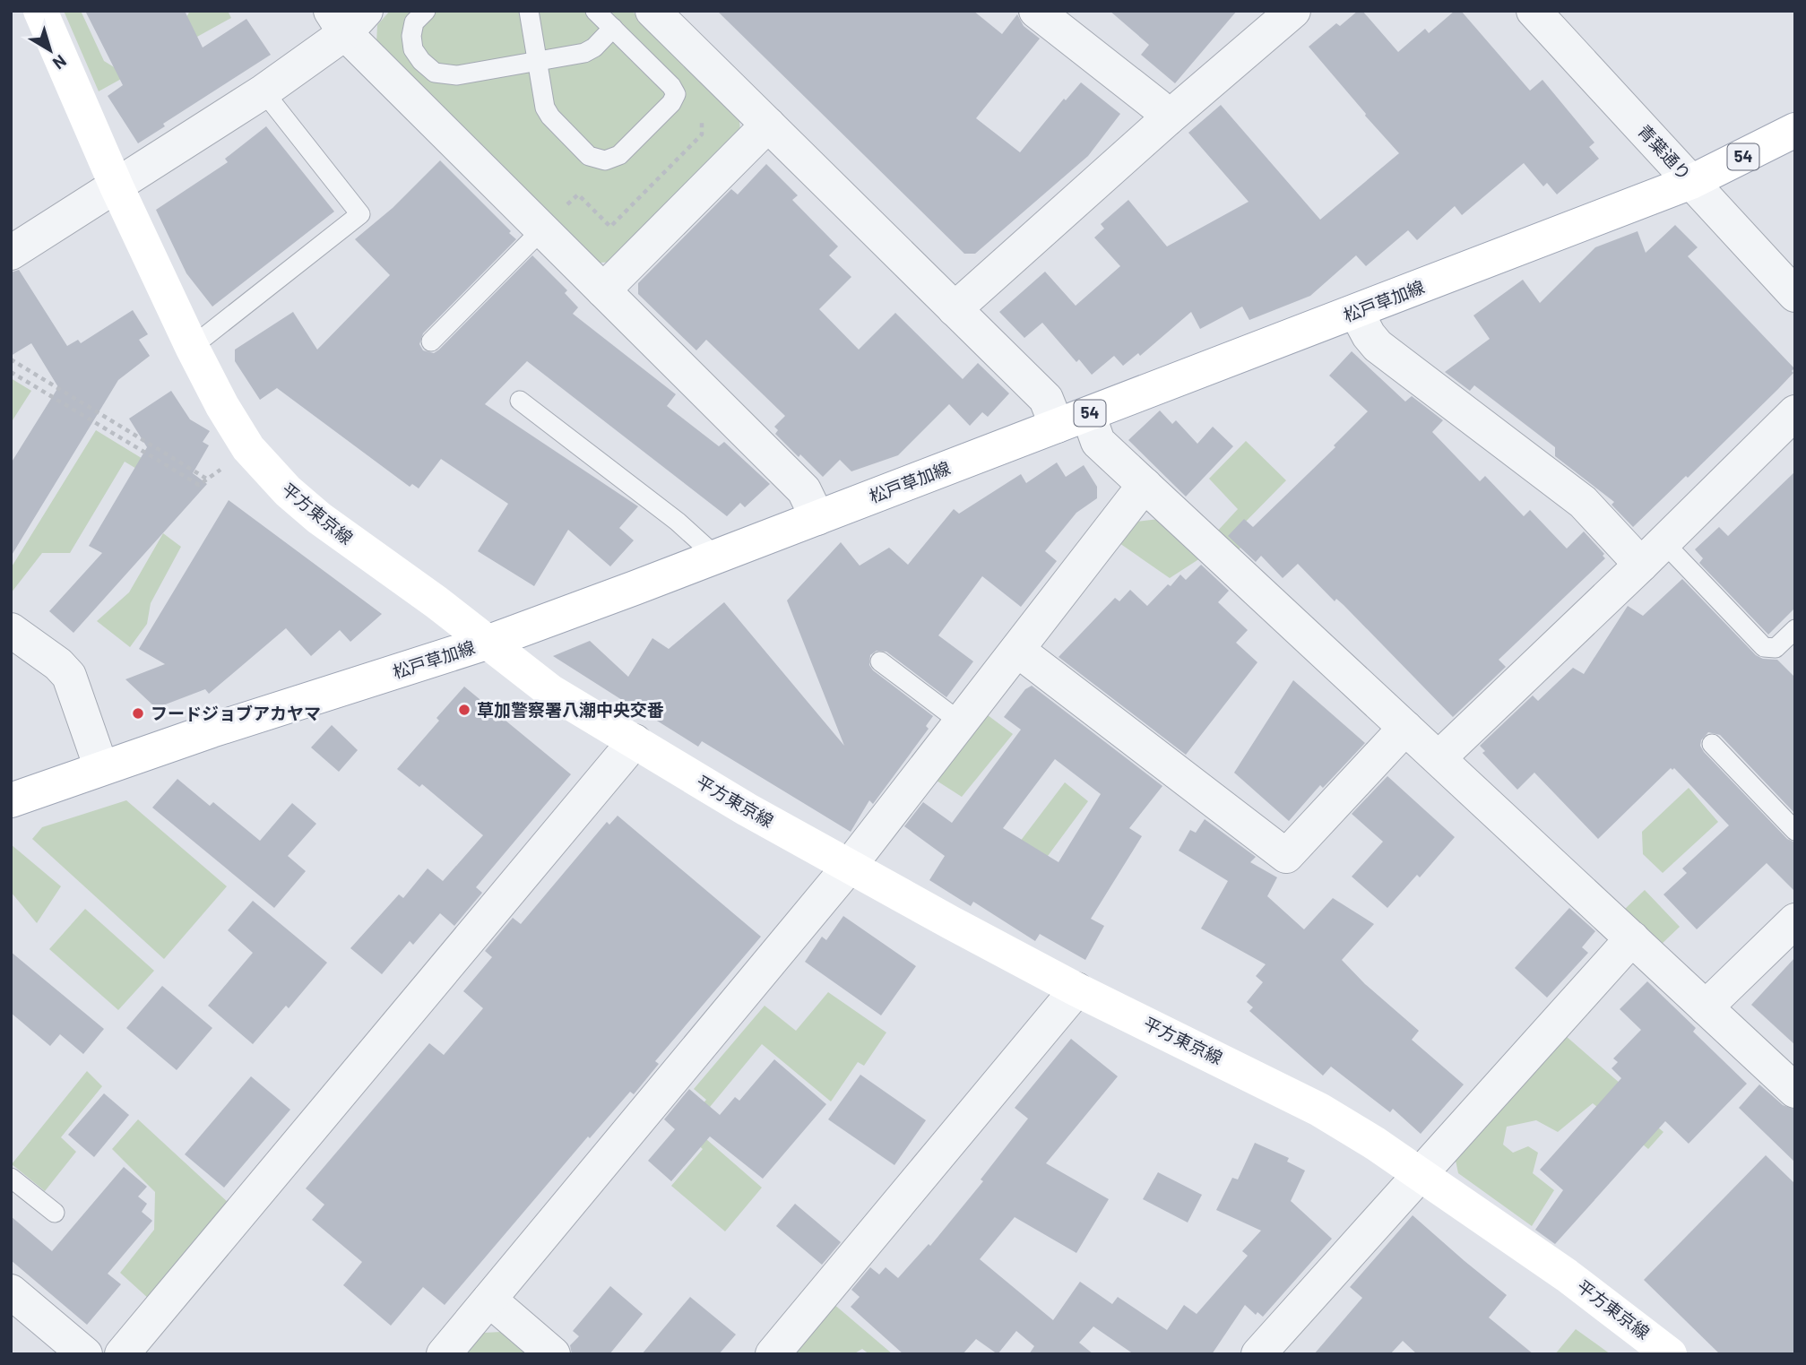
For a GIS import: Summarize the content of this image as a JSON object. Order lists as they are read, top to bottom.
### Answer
{
  "streets": {
    "main road": ["54", "松戸草加線", "平方東京線"],
    "street": ["青葉通り"]
  },
  "crossings": [
    ["青葉通り", "松戸草加線"],
    ["松戸草加線", "平方東京線"]
  ],
  "places": ["草加警察署八潮中央交番", "フードジョブアカヤマ"],
  "north": "bottom right"
}
